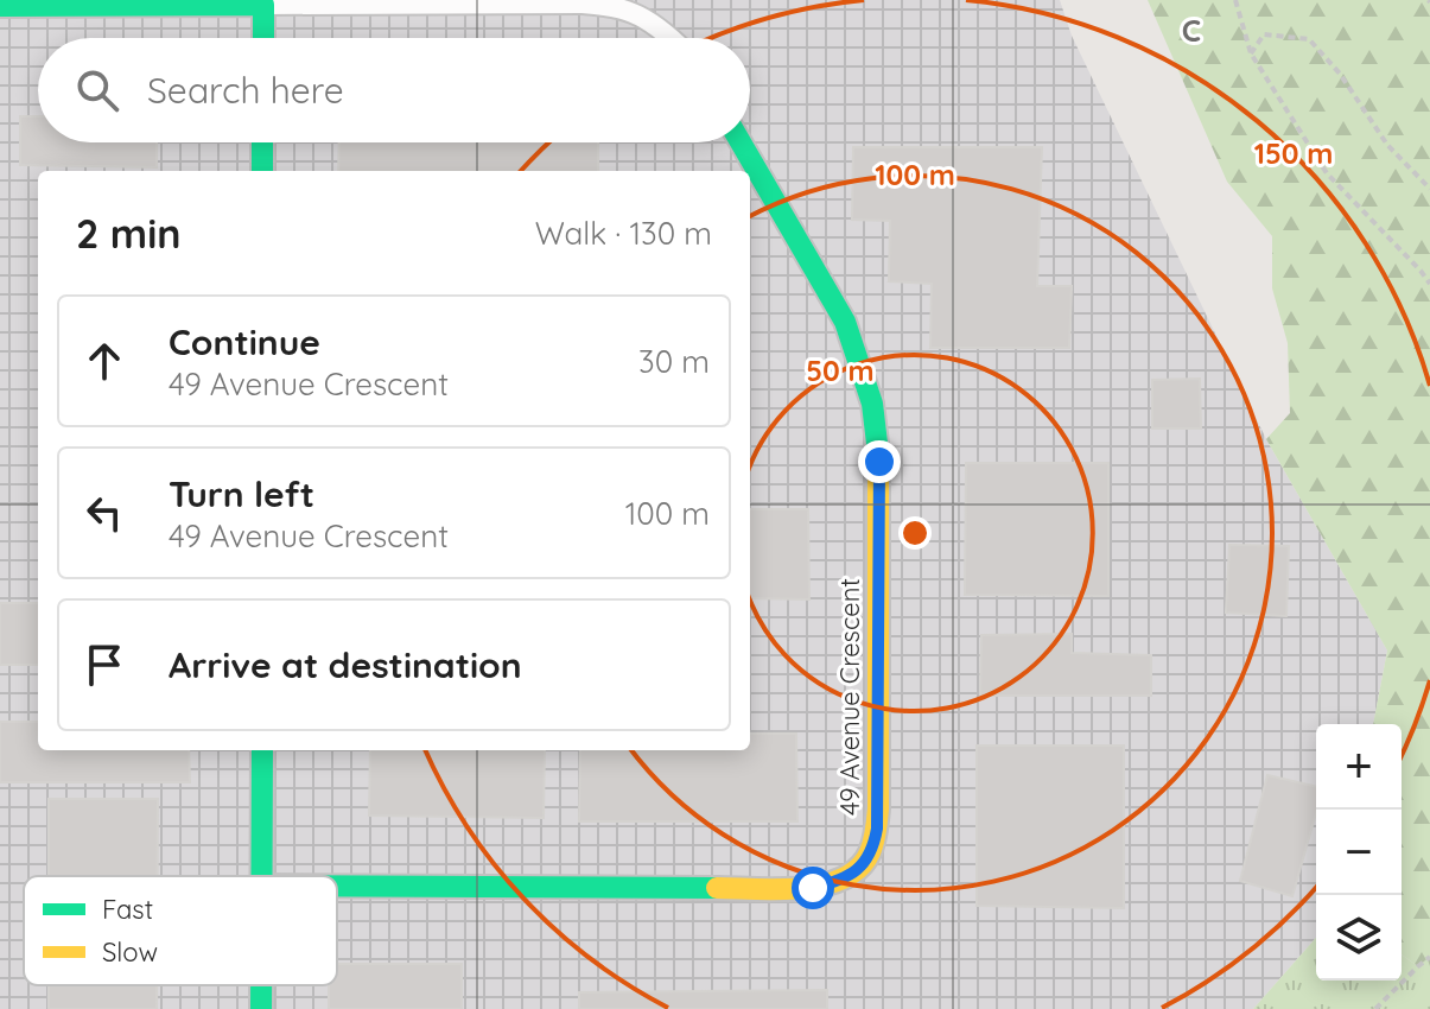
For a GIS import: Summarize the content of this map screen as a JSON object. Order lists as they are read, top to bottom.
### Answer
{
  "streets": {
    "street": ["49 Avenue Crescent"]
  },
  "legend": ["Fast", "Slow"],
  "page": {
    "search": "Search here",
    "heading": ["2 min", "Walk · 130 m"],
    "list": [
      ["Continue", "49 Avenue Crescent", "30 m"],
      ["Turn left", "49 Avenue Crescent", "100 m"],
      "Arrive at destination"
    ],
    "map_buttons": ["+", "−"]
  },
  "grid": {
    "columns": ["C"]
  },
  "rings": ["150 m", "100 m", "50 m"]
}
